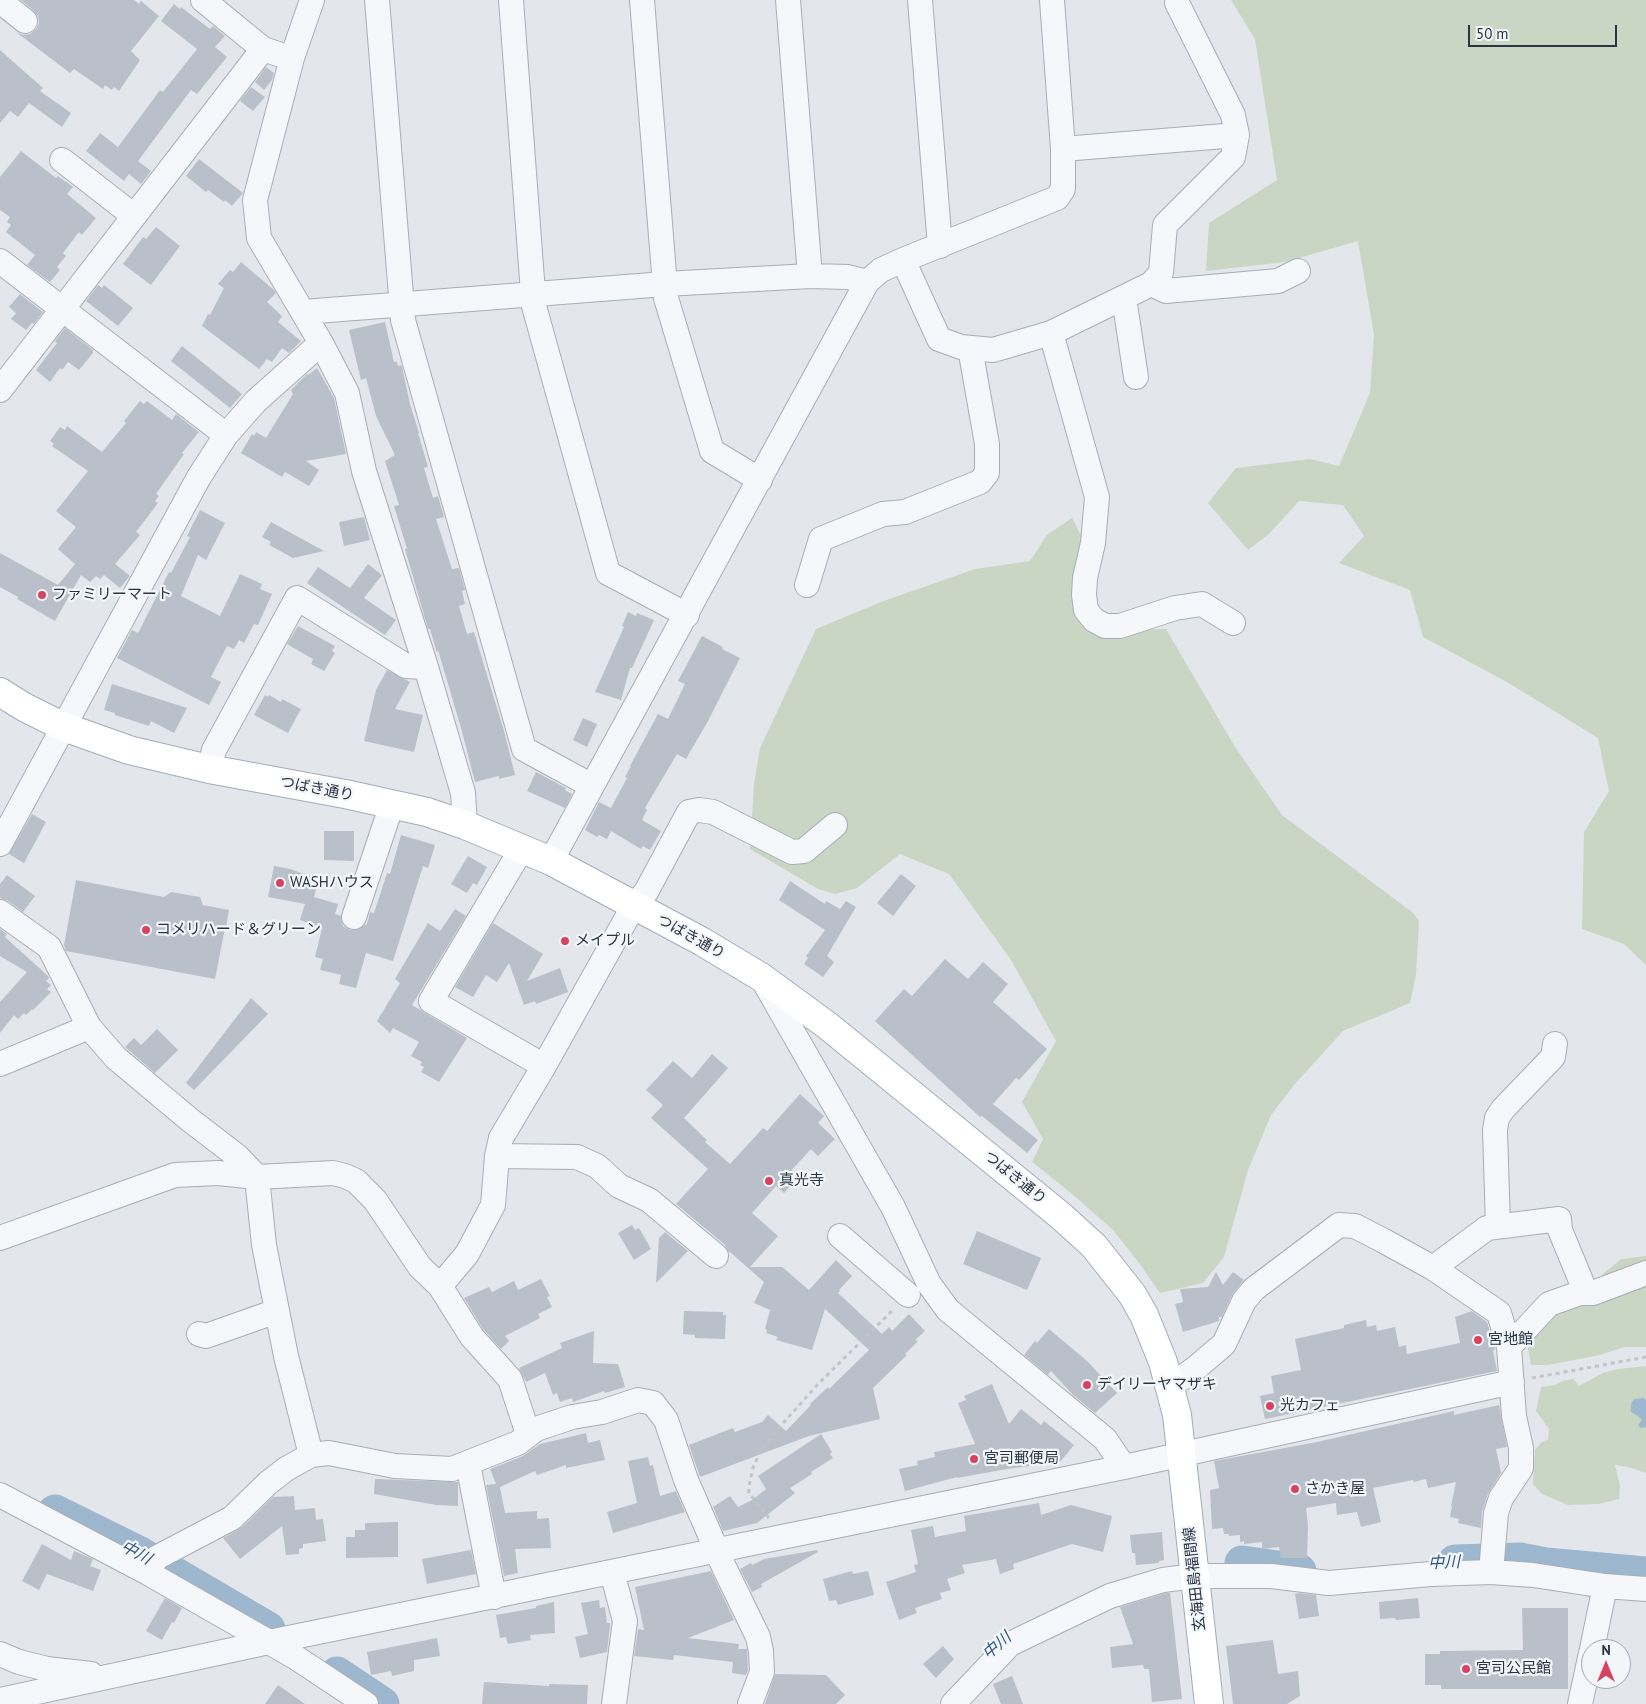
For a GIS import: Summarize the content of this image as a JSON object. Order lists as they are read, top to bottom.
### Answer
{
  "streets": {
    "main road": ["つばき通り", "玄海田島福間線"]
  },
  "crossings": [
    ["つばき通り", "玄海田島福間線"]
  ],
  "water": ["中川"],
  "places": [
    "ファミリーマート",
    "WASHハウス",
    "コメリハード＆グリーン",
    "メイプル",
    "真光寺",
    "宮地館",
    "デイリーヤマザキ",
    "光カフェ",
    "宮司郵便局",
    "さかき屋",
    "宮司公民館"
  ],
  "scale_bar": "50 m",
  "north": "top"
}
